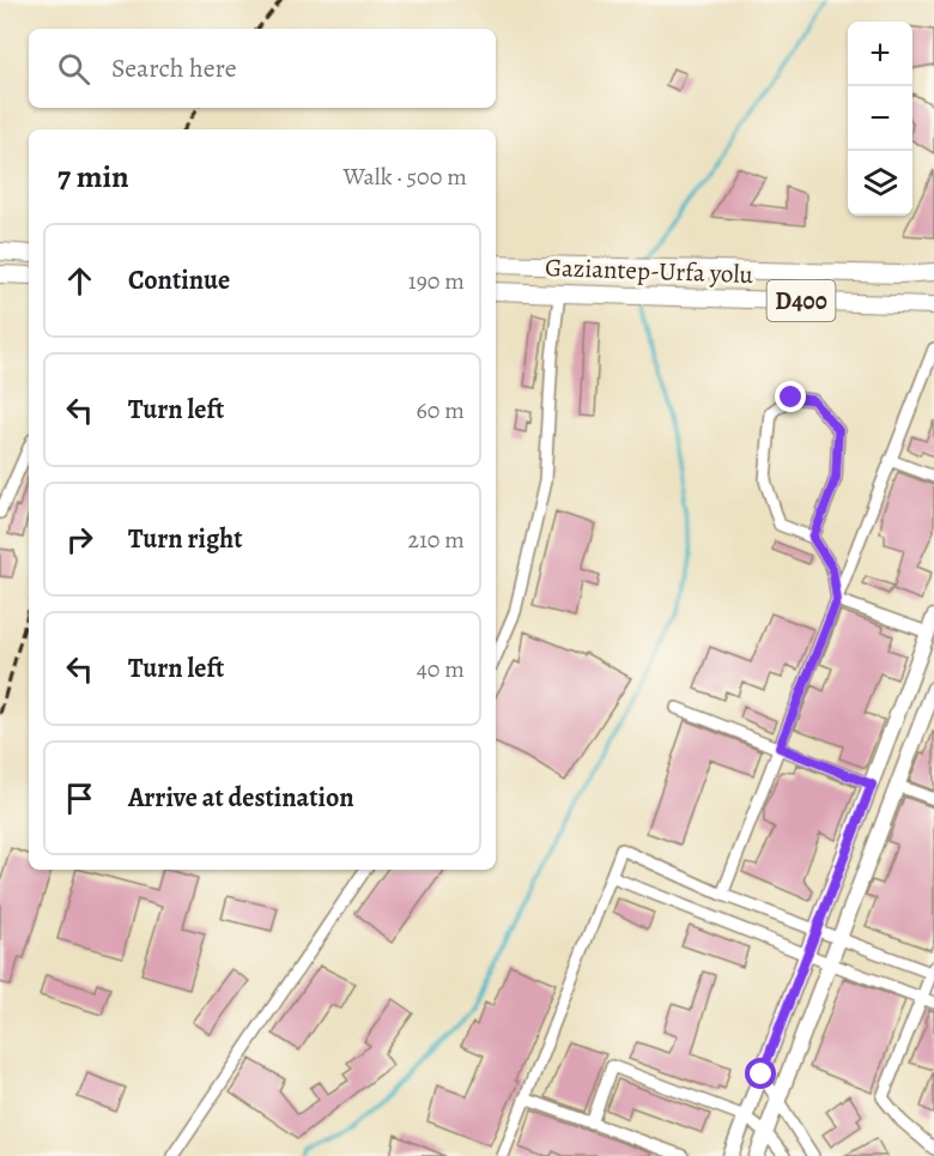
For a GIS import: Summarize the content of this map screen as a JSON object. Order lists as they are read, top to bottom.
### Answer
{
  "streets": {
    "highway": ["Gaziantep-Urfa yolu", "D400"]
  },
  "page": {
    "map_buttons": ["+", "−"],
    "search": "Search here",
    "heading": ["7 min", "Walk · 500 m"],
    "list": [
      ["Continue", "190 m"],
      ["Turn left", "60 m"],
      ["Turn right", "210 m"],
      ["Turn left", "40 m"],
      "Arrive at destination"
    ]
  }
}
